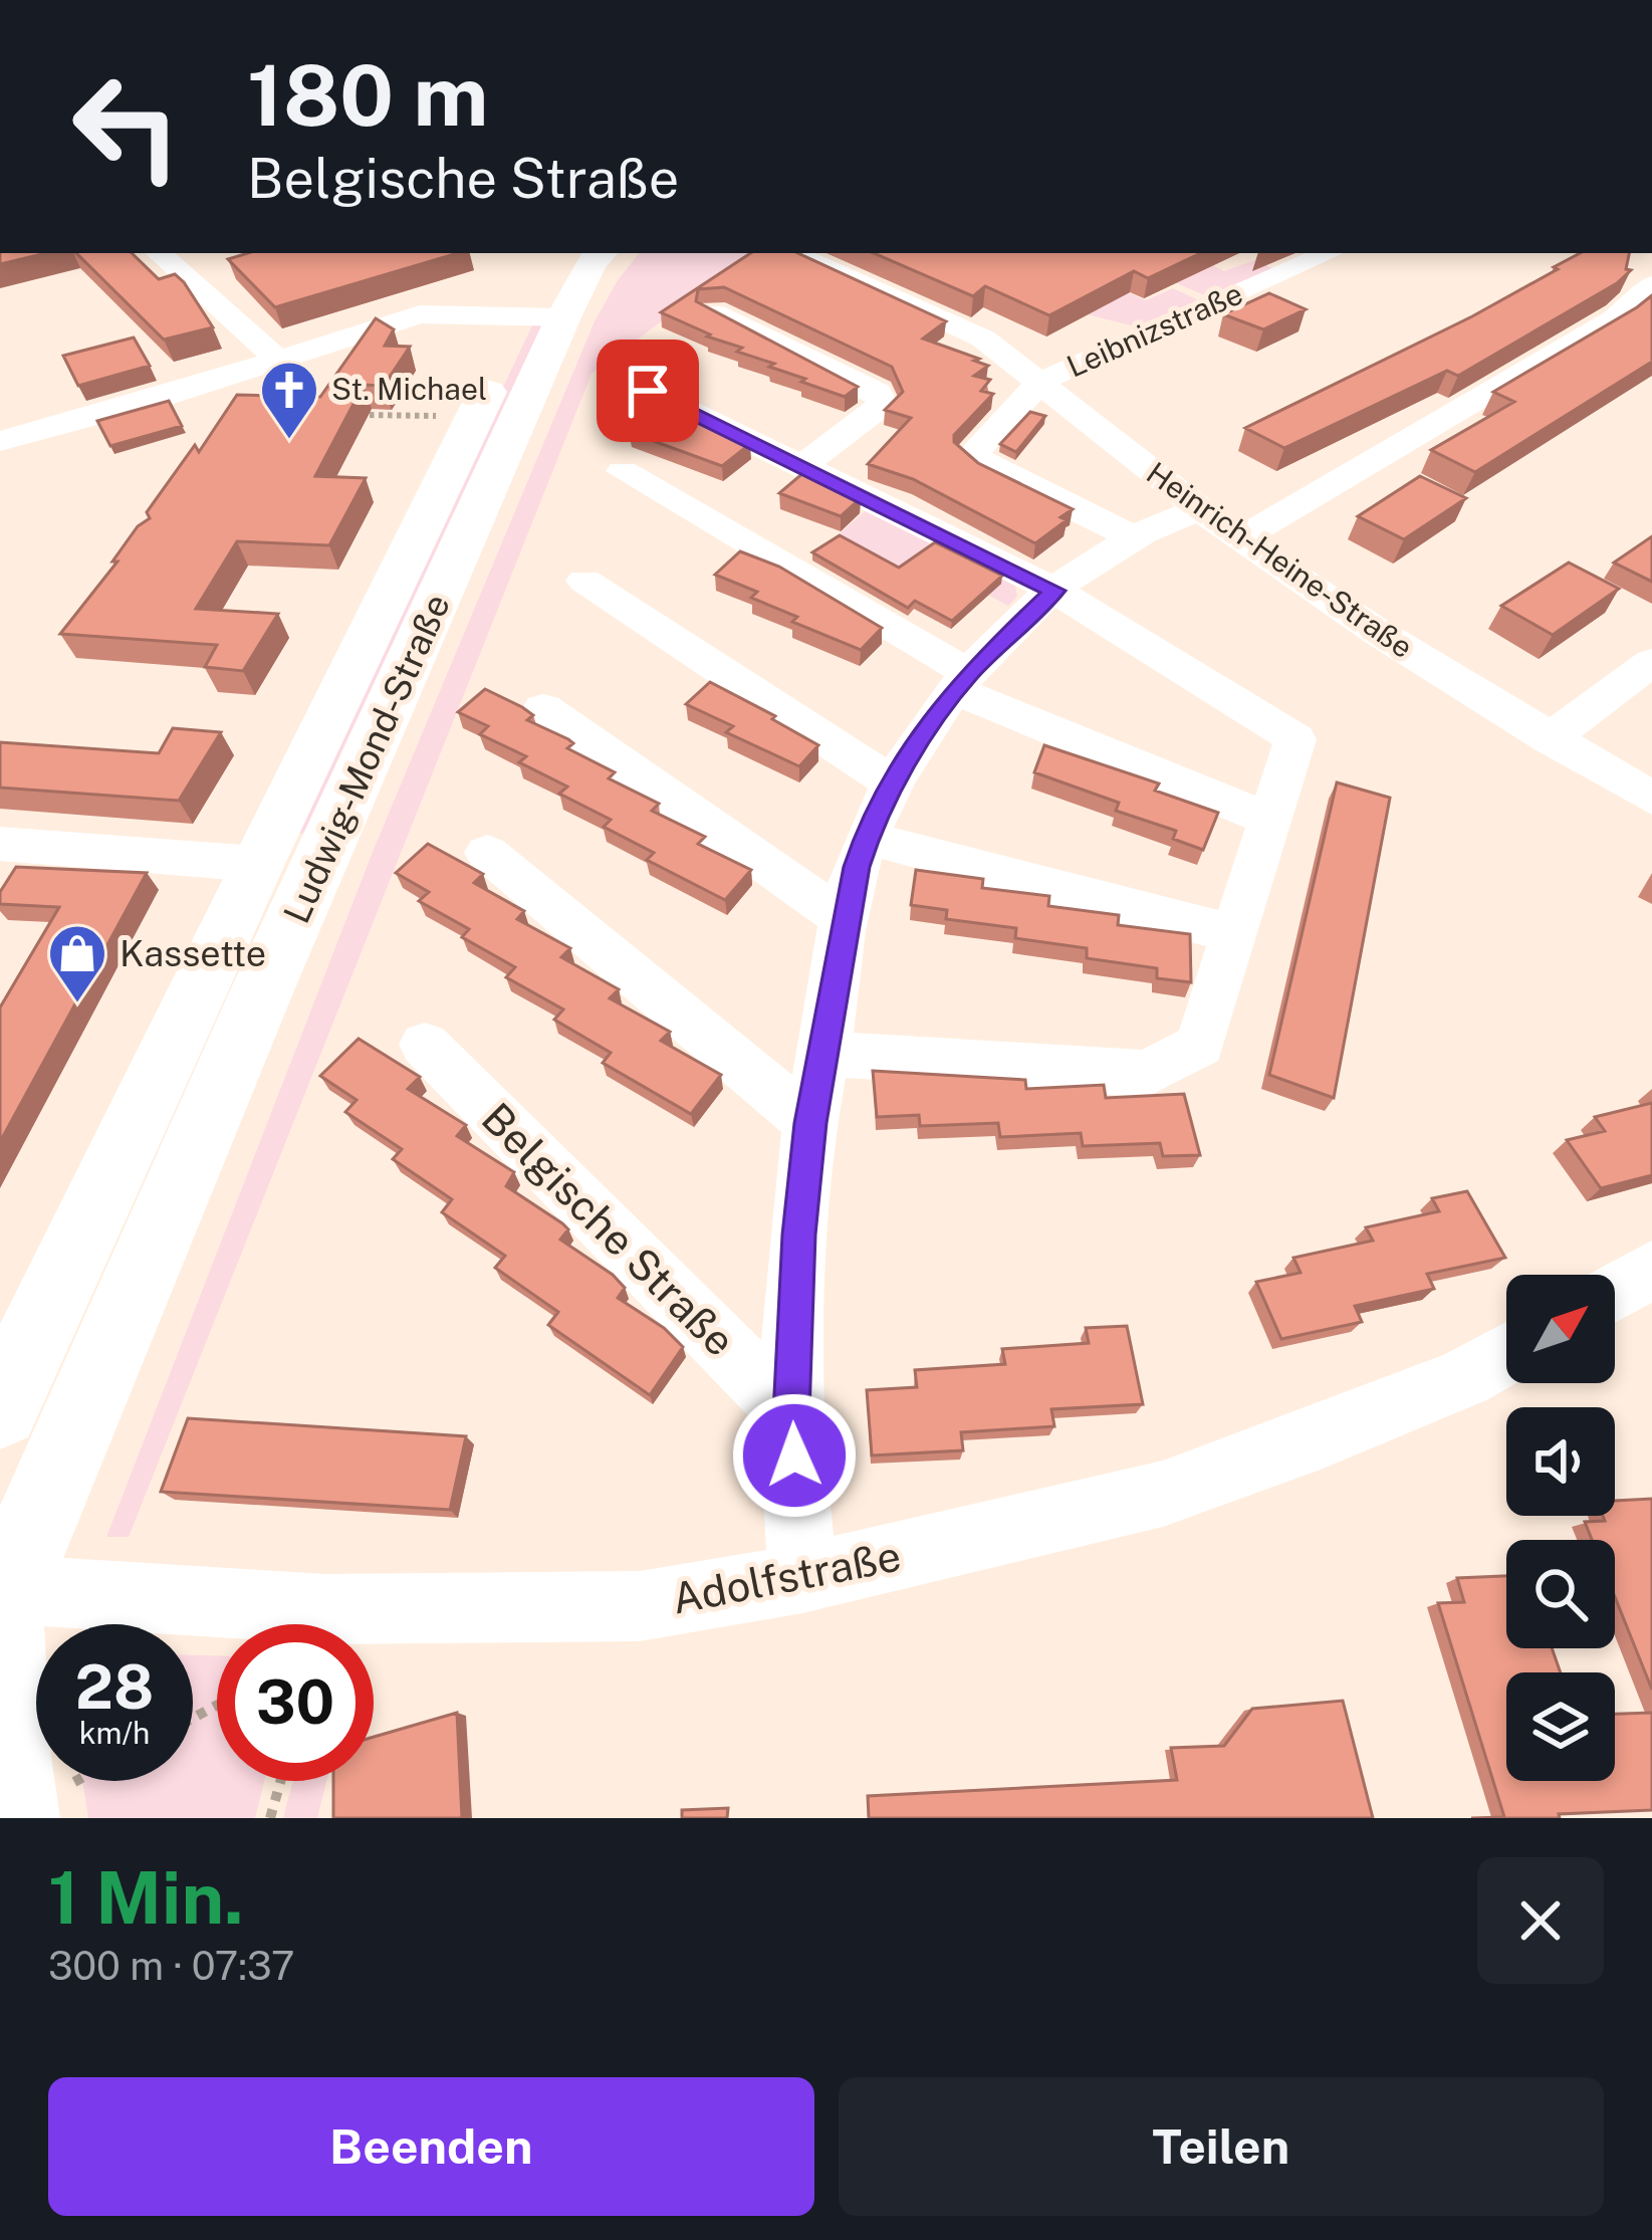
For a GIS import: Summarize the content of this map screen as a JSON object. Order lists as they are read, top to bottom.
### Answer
{
  "streets": {
    "main road": ["Ludwig-Mond-Straße"],
    "street": [
      "Leibnizstraße",
      "Heinrich-Heine-Straße",
      "Belgische Straße",
      "Adolfstraße"
    ]
  },
  "crossings": [
    ["Leibnizstraße", "Heinrich-Heine-Straße"],
    ["Heinrich-Heine-Straße", "Belgische Straße"],
    ["Ludwig-Mond-Straße", "Adolfstraße"],
    ["Belgische Straße", "Adolfstraße"]
  ],
  "places": {
    "church": ["St. Michael"],
    "shop": ["Kassette"]
  },
  "north": "top right",
  "page": {
    "turn": ["180 m", "Belgische Straße"],
    "speed": "28 km/h",
    "limit": "30",
    "heading": ["1 Min.", "300 m · 07:37"],
    "buttons": ["Beenden", "Teilen"]
  }
}
